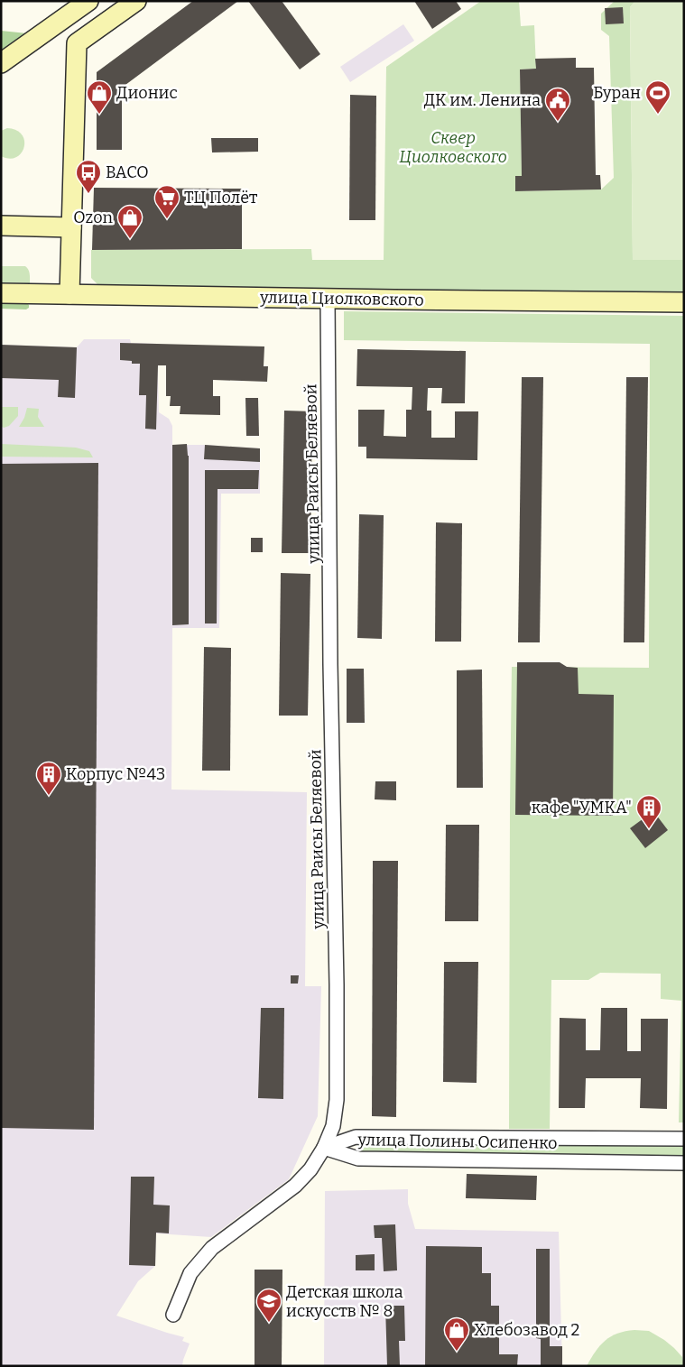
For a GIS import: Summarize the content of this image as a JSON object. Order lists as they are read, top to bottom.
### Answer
{
  "streets": {
    "street": ["улица Циолковского", "улица Раисы Беляевой", "улица Полины Осипенко"]
  },
  "crossings": [
    ["улица Циолковского", "улица Раисы Беляевой"],
    ["улица Раисы Беляевой", "улица Полины Осипенко"]
  ],
  "parks": ["Сквер Циолковского"],
  "places": {
    "shop": ["Дионис", "Ozon", "Хлебозавод 2"],
    "sports": ["Буран"],
    "public building": ["ДК им. Ленина"],
    "bus stop": ["ВАСО"],
    "supermarket": ["ТЦ Полёт"],
    "building": ["Корпус №43", "кафе \"УМКА\""],
    "school or university": ["Детская школа искусств № 8"]
  }
}
